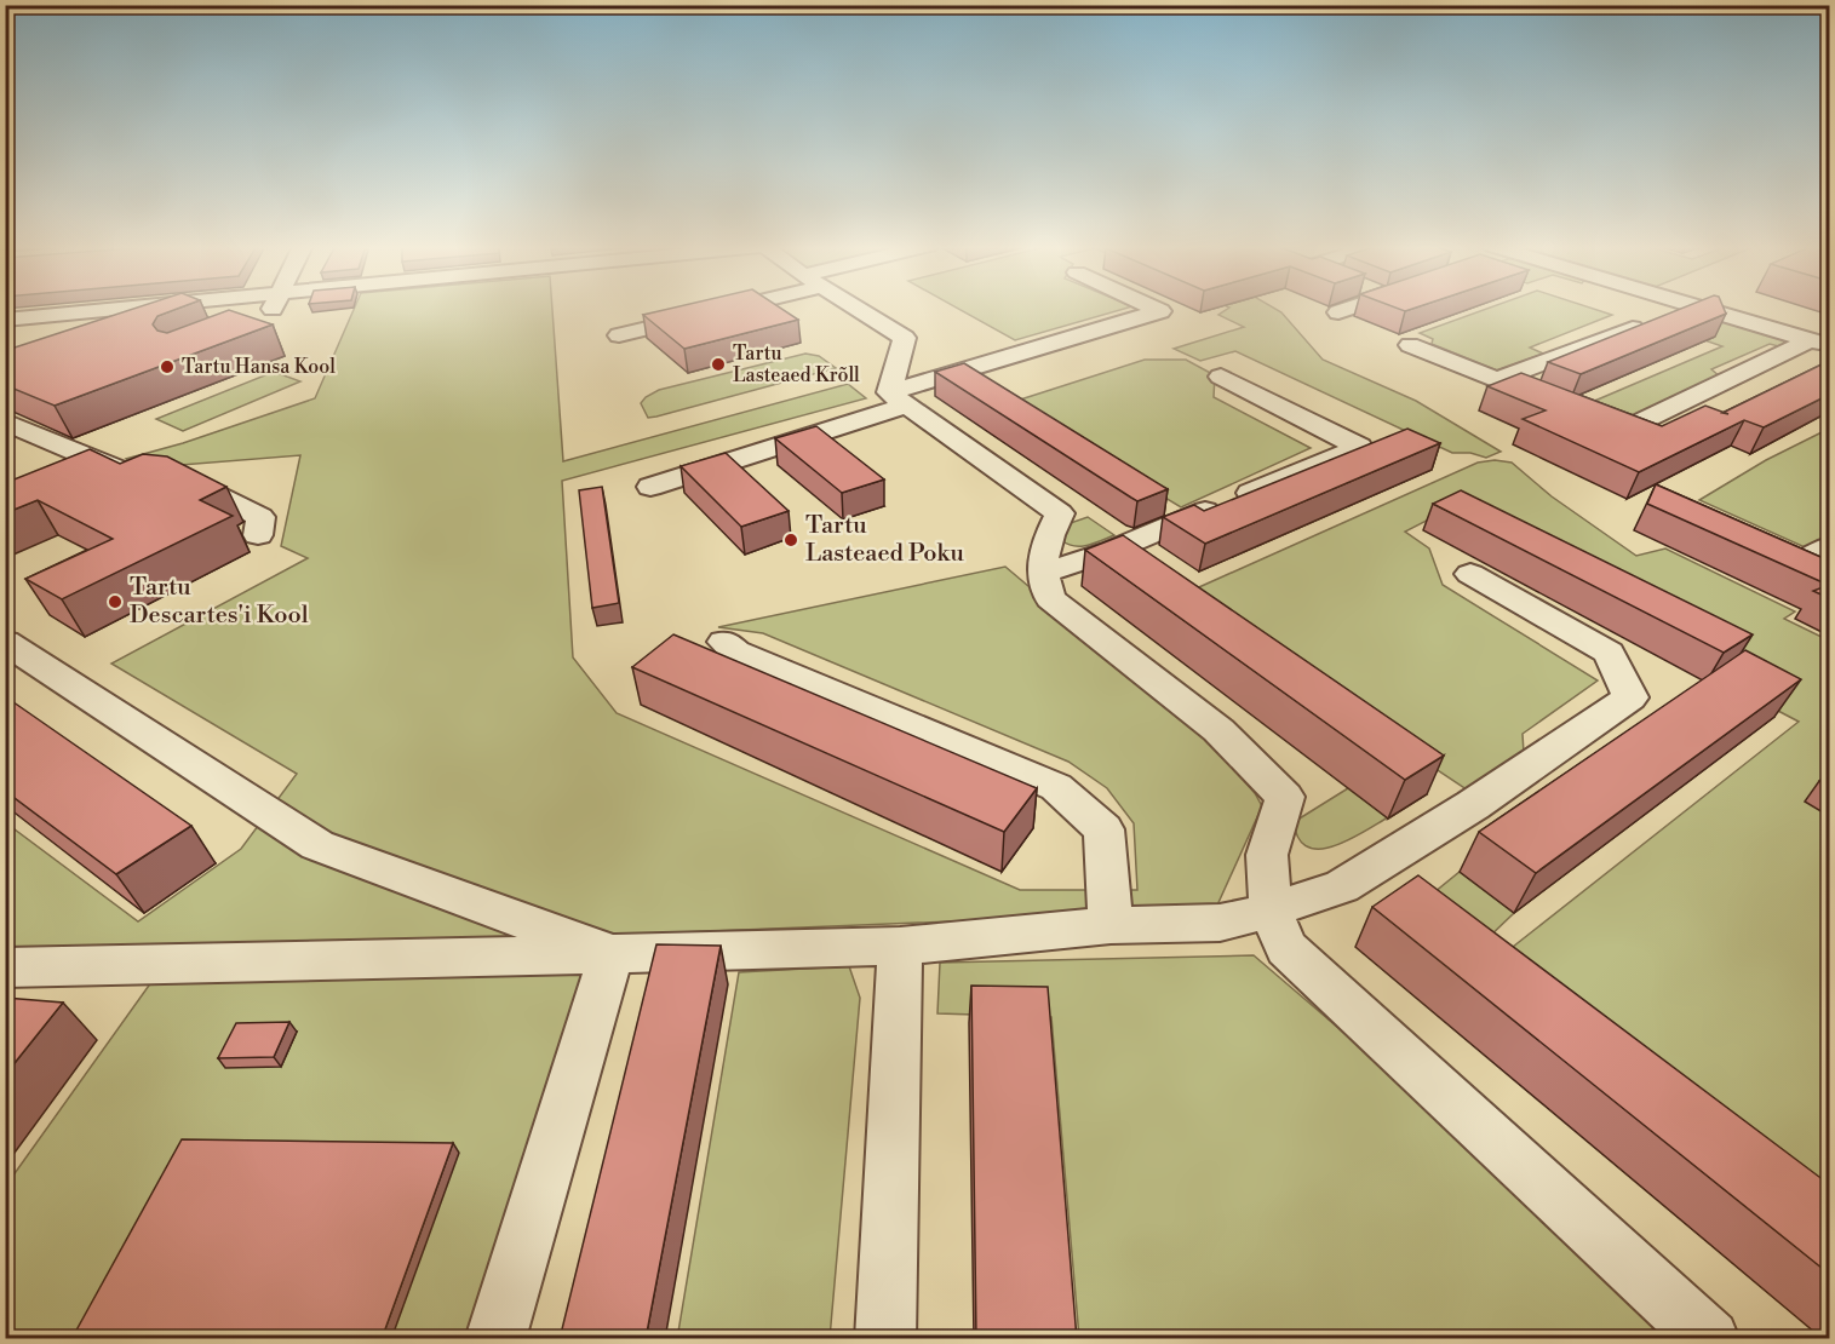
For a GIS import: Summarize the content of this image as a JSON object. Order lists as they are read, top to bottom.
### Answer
{
  "places": [
    "Tartu Lasteaed Krõll",
    "Tartu Hansa Kool",
    "Tartu Lasteaed Poku",
    "Tartu Descartes'i Kool"
  ]
}
